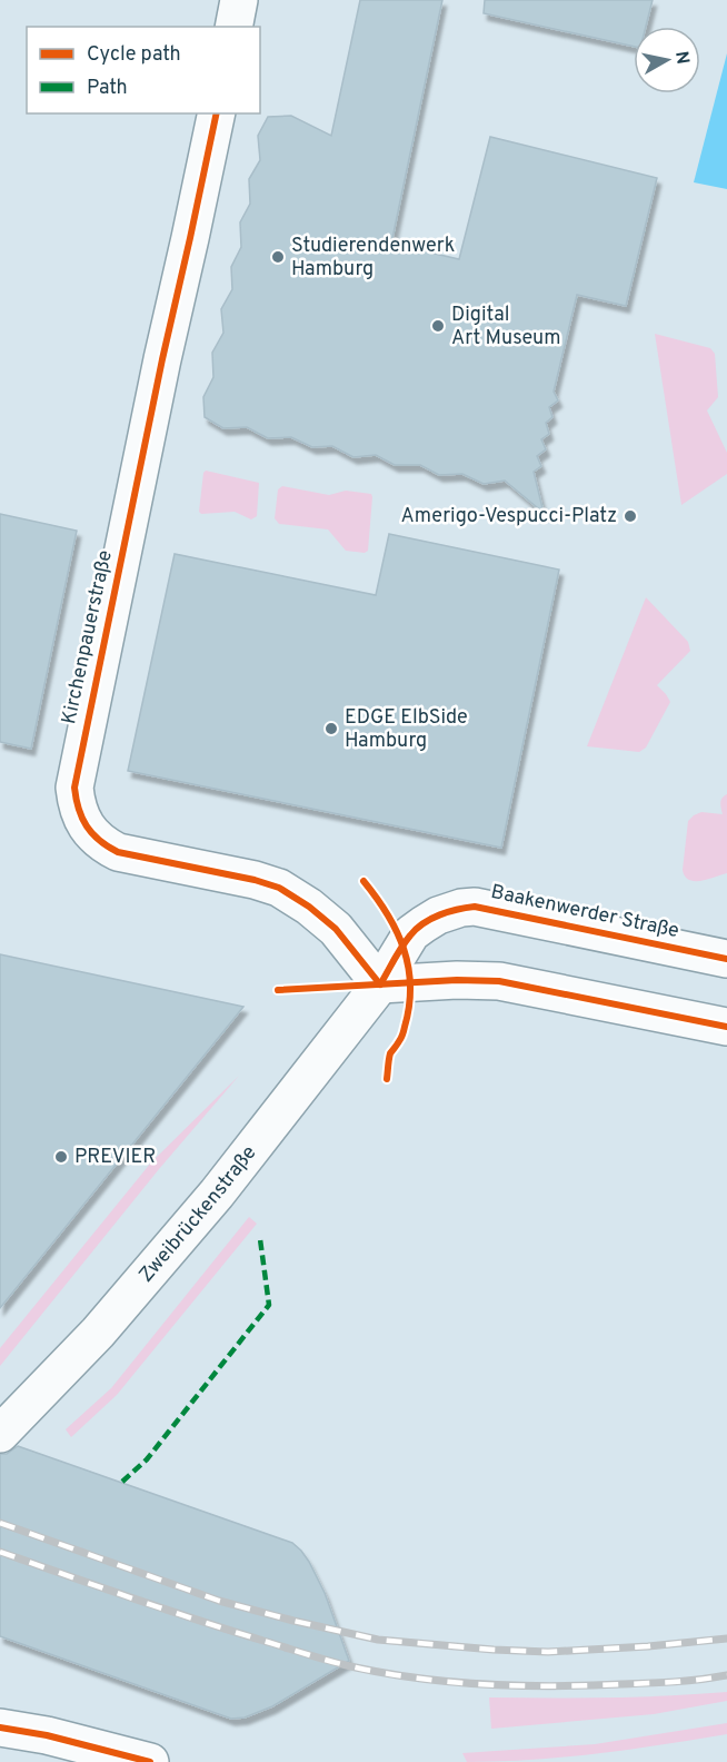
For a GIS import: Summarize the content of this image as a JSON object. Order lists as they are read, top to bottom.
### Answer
{
  "streets": {
    "main road": ["Kirchenpauerstraße", "Baakenwerder Straße", "Zweibrückenstraße"]
  },
  "crossings": [
    ["Kirchenpauerstraße", "Baakenwerder Straße"],
    ["Kirchenpauerstraße", "Zweibrückenstraße"],
    ["Baakenwerder Straße", "Zweibrückenstraße"]
  ],
  "places": [
    "Studierendenwerk Hamburg",
    "Digital Art Museum",
    "Amerigo-Vespucci-Platz",
    "EDGE ElbSide Hamburg",
    "PREVIER"
  ],
  "legend": ["Cycle path", "Path"],
  "north": "right"
}
